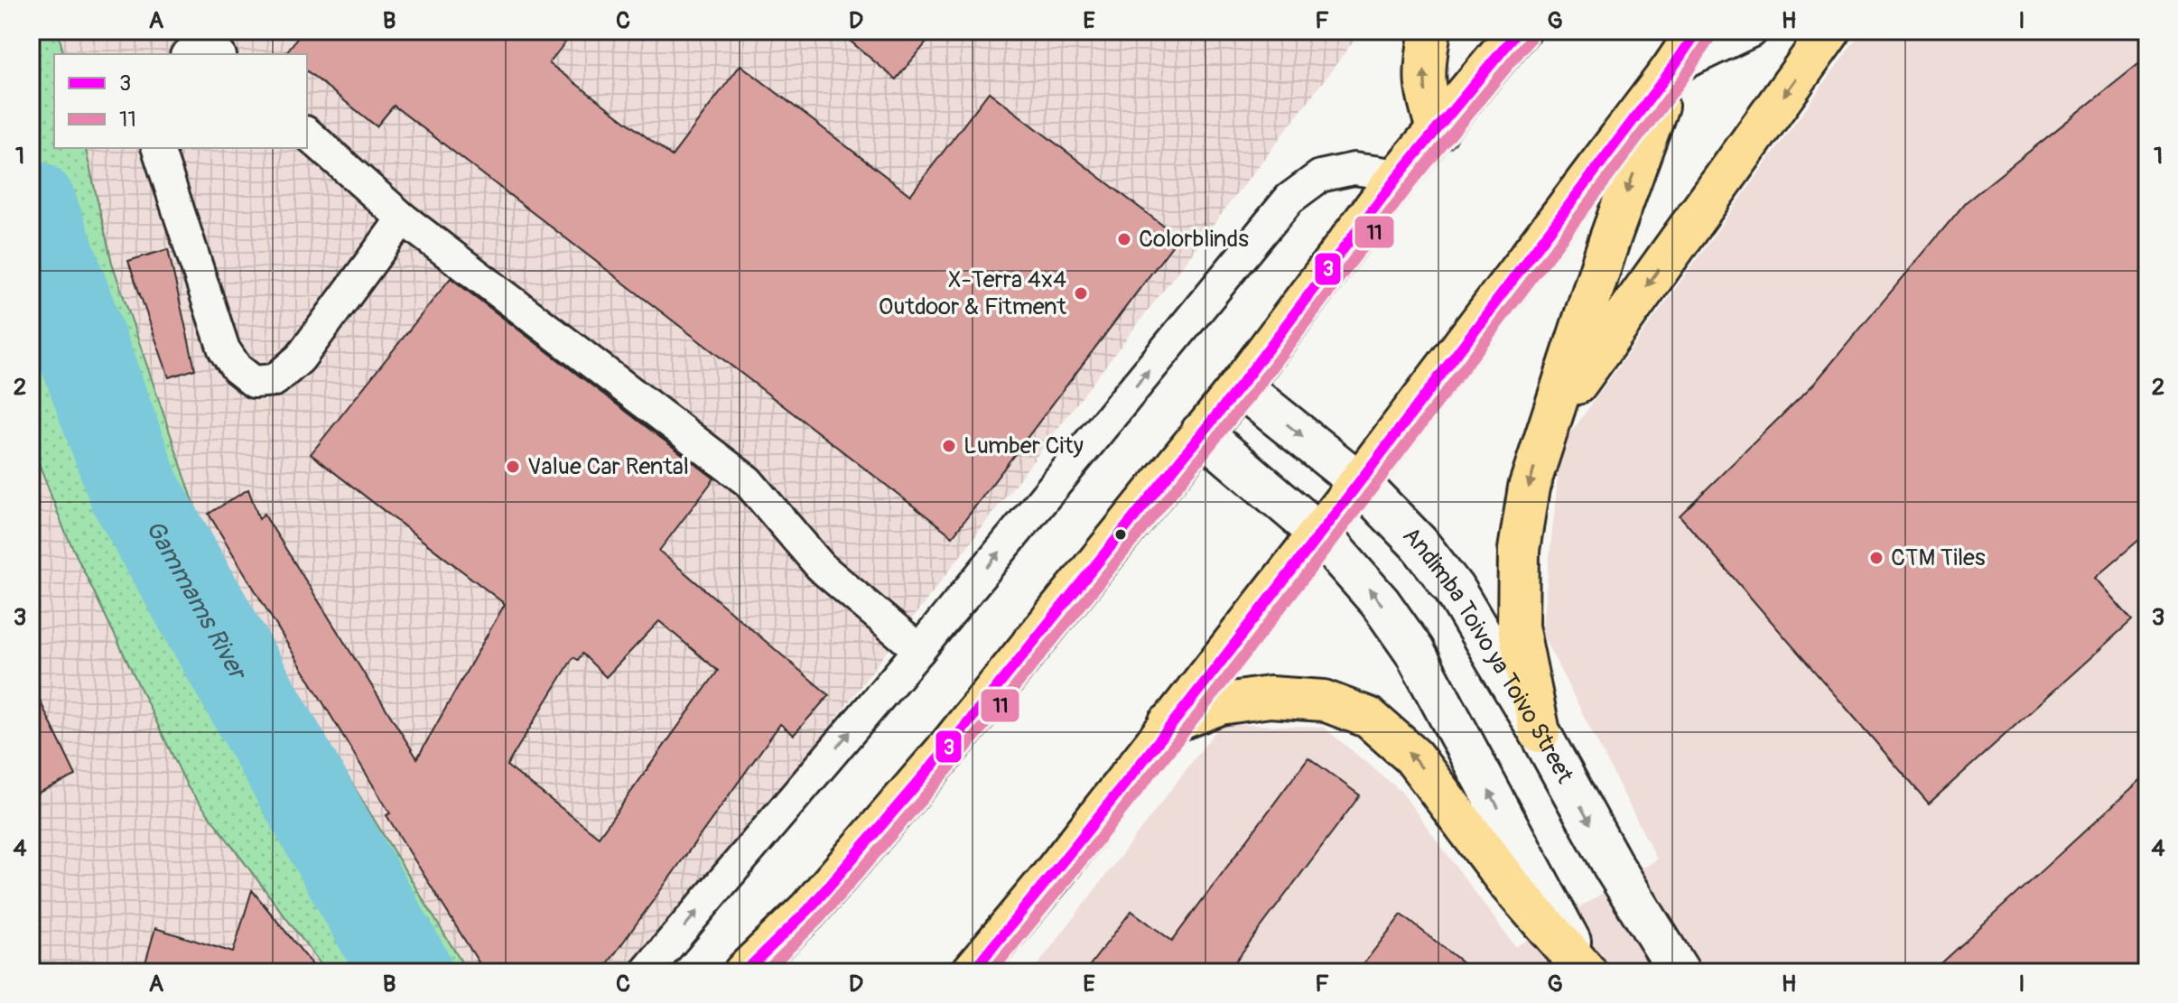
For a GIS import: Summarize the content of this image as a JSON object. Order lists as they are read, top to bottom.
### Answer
{
  "streets": {
    "street": ["Andimba Toivo ya Toivo Street"]
  },
  "water": ["Gammams River"],
  "places": [
    "Colorblinds",
    "X-Terra 4x4 Outdoor & Fitment",
    "Lumber City",
    "Value Car Rental",
    "CTM Tiles"
  ],
  "lines": ["transit line 3", "transit line 11"],
  "legend": ["3", "11"],
  "grid": {
    "columns": [
      "A",
      "B",
      "C",
      "D",
      "E",
      "F",
      "G",
      "H",
      "I"
    ],
    "rows": [
      "1",
      "2",
      "3",
      "4"
    ]
  }
}
